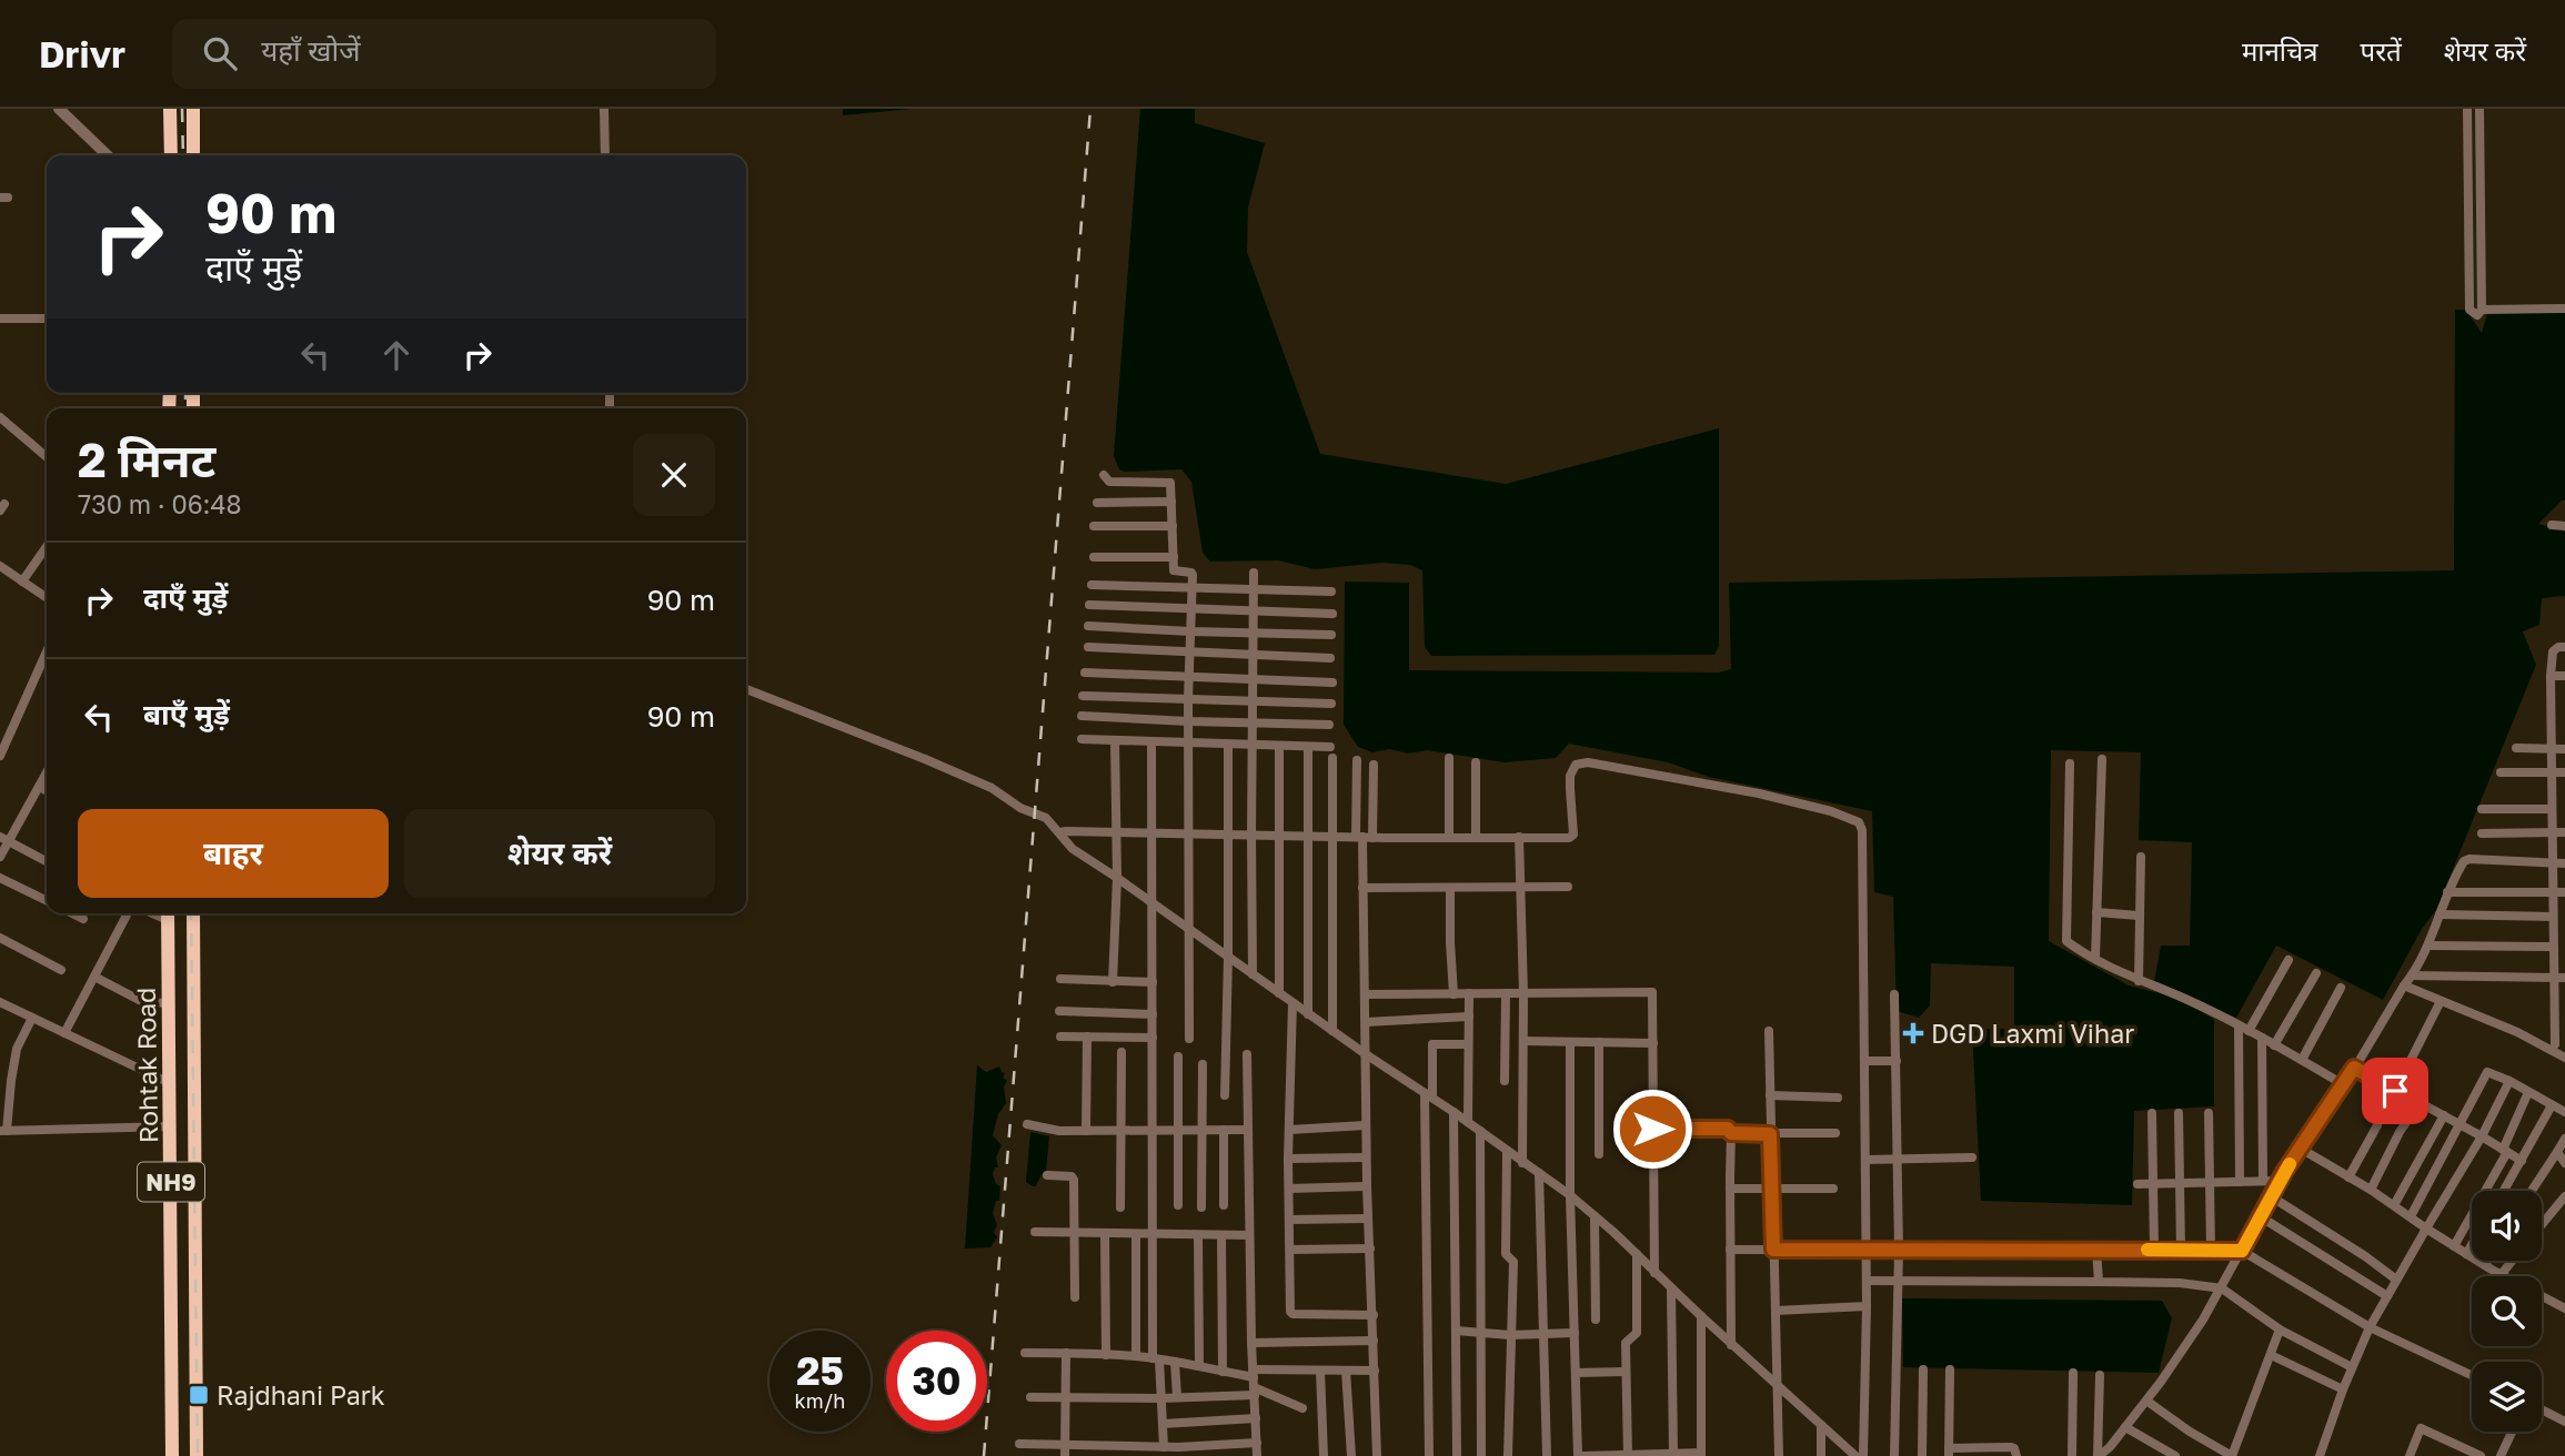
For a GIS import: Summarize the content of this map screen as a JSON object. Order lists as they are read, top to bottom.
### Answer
{
  "streets": {
    "highway": ["Rohtak Road", "NH9"]
  },
  "places": {
    "health": ["DGD Laxmi Vihar"],
    "transit": ["Rajdhani Park"]
  },
  "page": {
    "header": "Drivr",
    "search": "यहाँ खोजें",
    "nav": ["मानचित्र", "परतें", "शेयर करें"],
    "turn": ["90 m", "दाएँ मुड़ें"],
    "heading": ["2 मिनट", "730 m · 06:48"],
    "list": [
      {
        "name": "दाएँ मुड़ें",
        "value": "90 m"
      },
      {
        "name": "बाएँ मुड़ें",
        "value": "90 m"
      }
    ],
    "buttons": ["बाहर", "शेयर करें"],
    "speed": "25 km/h",
    "limit": "30"
  }
}
